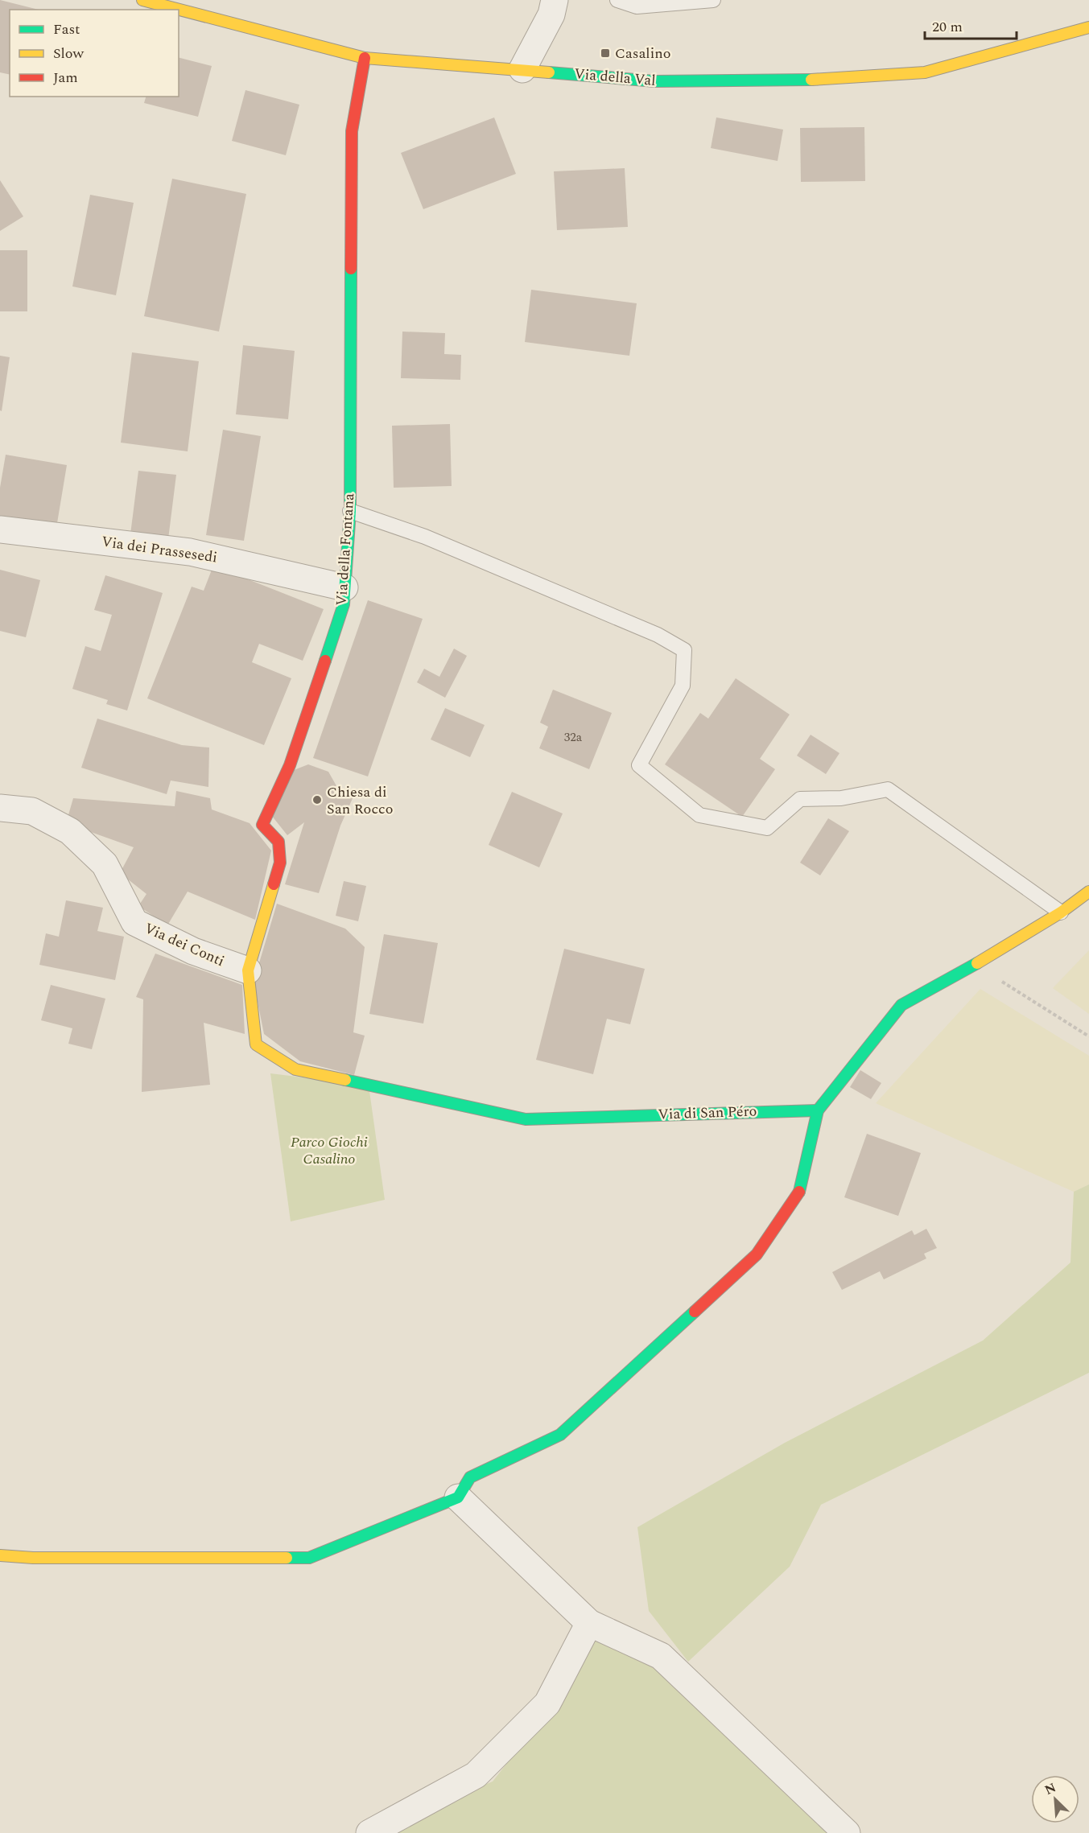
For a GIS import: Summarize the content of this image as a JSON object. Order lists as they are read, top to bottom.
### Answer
{
  "streets": {
    "street": [
      "Via della Val",
      "Via dei Prassesedi",
      "Via della Fontana",
      "Via dei Conti",
      "Via di San Péro"
    ]
  },
  "crossings": [
    ["Via della Val", "Via della Fontana"],
    ["Via dei Prassesedi", "Via della Fontana"],
    ["Via della Fontana", "Via dei Conti"],
    ["Via della Fontana", "Via di San Péro"]
  ],
  "parks": ["Parco Giochi Casalino"],
  "places": {
    "transit": ["Casalino"],
    "other": ["Chiesa di San Rocco"]
  },
  "house_numbers": ["32a"],
  "legend": ["Fast", "Slow", "Jam"],
  "scale_bar": "20 m",
  "north": "top left"
}
